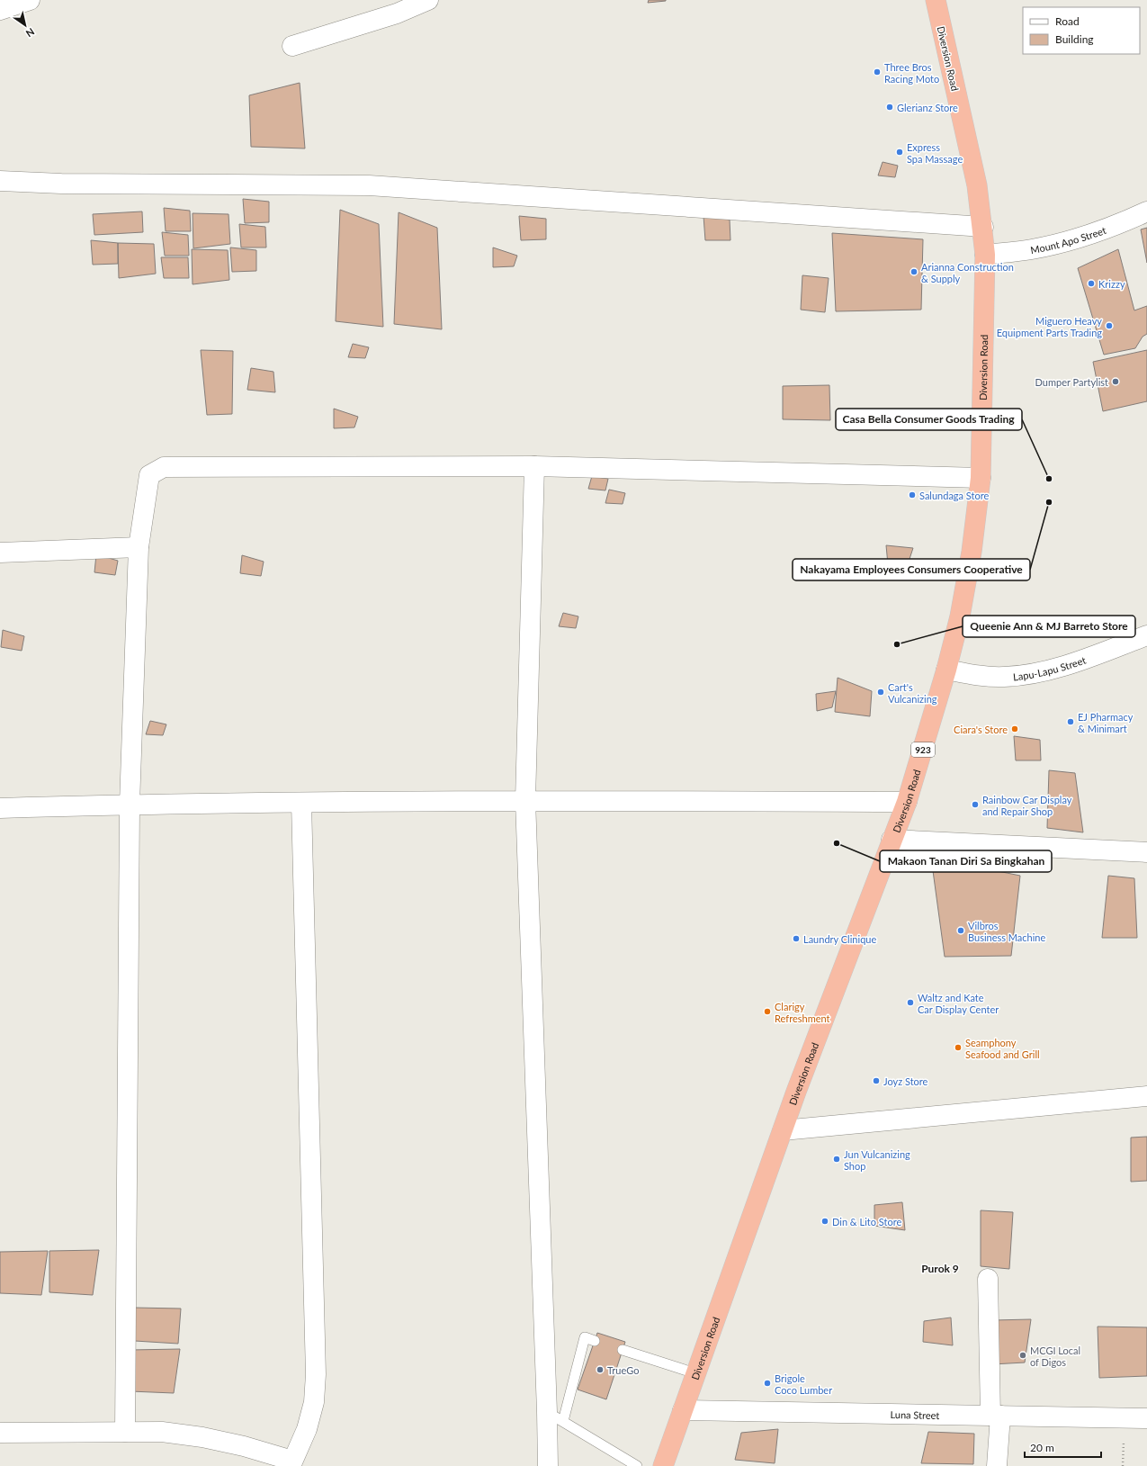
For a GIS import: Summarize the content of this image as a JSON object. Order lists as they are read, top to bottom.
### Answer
{
  "streets": {
    "highway": ["Diversion Road", "923"],
    "street": ["Mount Apo Street", "Lapu-Lapu Street", "Luna Street"]
  },
  "crossings": [
    ["Diversion Road", "Mount Apo Street"],
    ["Diversion Road", "Lapu-Lapu Street"],
    ["Diversion Road", "Luna Street"]
  ],
  "districts": ["Purok 9"],
  "places": [
    "Three Bros Racing Moto",
    "Glerianz Store",
    "Express Spa Massage",
    "Arianna Construction & Supply",
    "Krizzy",
    "Miguero Heavy Equipment Parts Trading",
    "Dumper Partylist",
    "Casa Bella Consumer Goods Trading",
    "Salundaga Store",
    "Nakayama Employees Consumers Cooperative",
    "Queenie Ann & MJ Barreto Store",
    "Cart's Vulcanizing",
    "EJ Pharmacy & Minimart",
    "Ciara's Store",
    "Rainbow Car Display and Repair Shop",
    "Makaon Tanan Diri Sa Bingkahan",
    "Vilbros Business Machine",
    "Laundry Clinique",
    "Waltz and Kate Car Display Center",
    "Clarigy Refreshment",
    "Seamphony Seafood and Grill",
    "Joyz Store",
    "Jun Vulcanizing Shop",
    "Din & Lito Store",
    "MCGI Local of Digos",
    "TrueGo",
    "Brigole Coco Lumber"
  ],
  "legend": ["Road", "Building"],
  "scale_bar": "20 m",
  "north": "bottom right"
}
